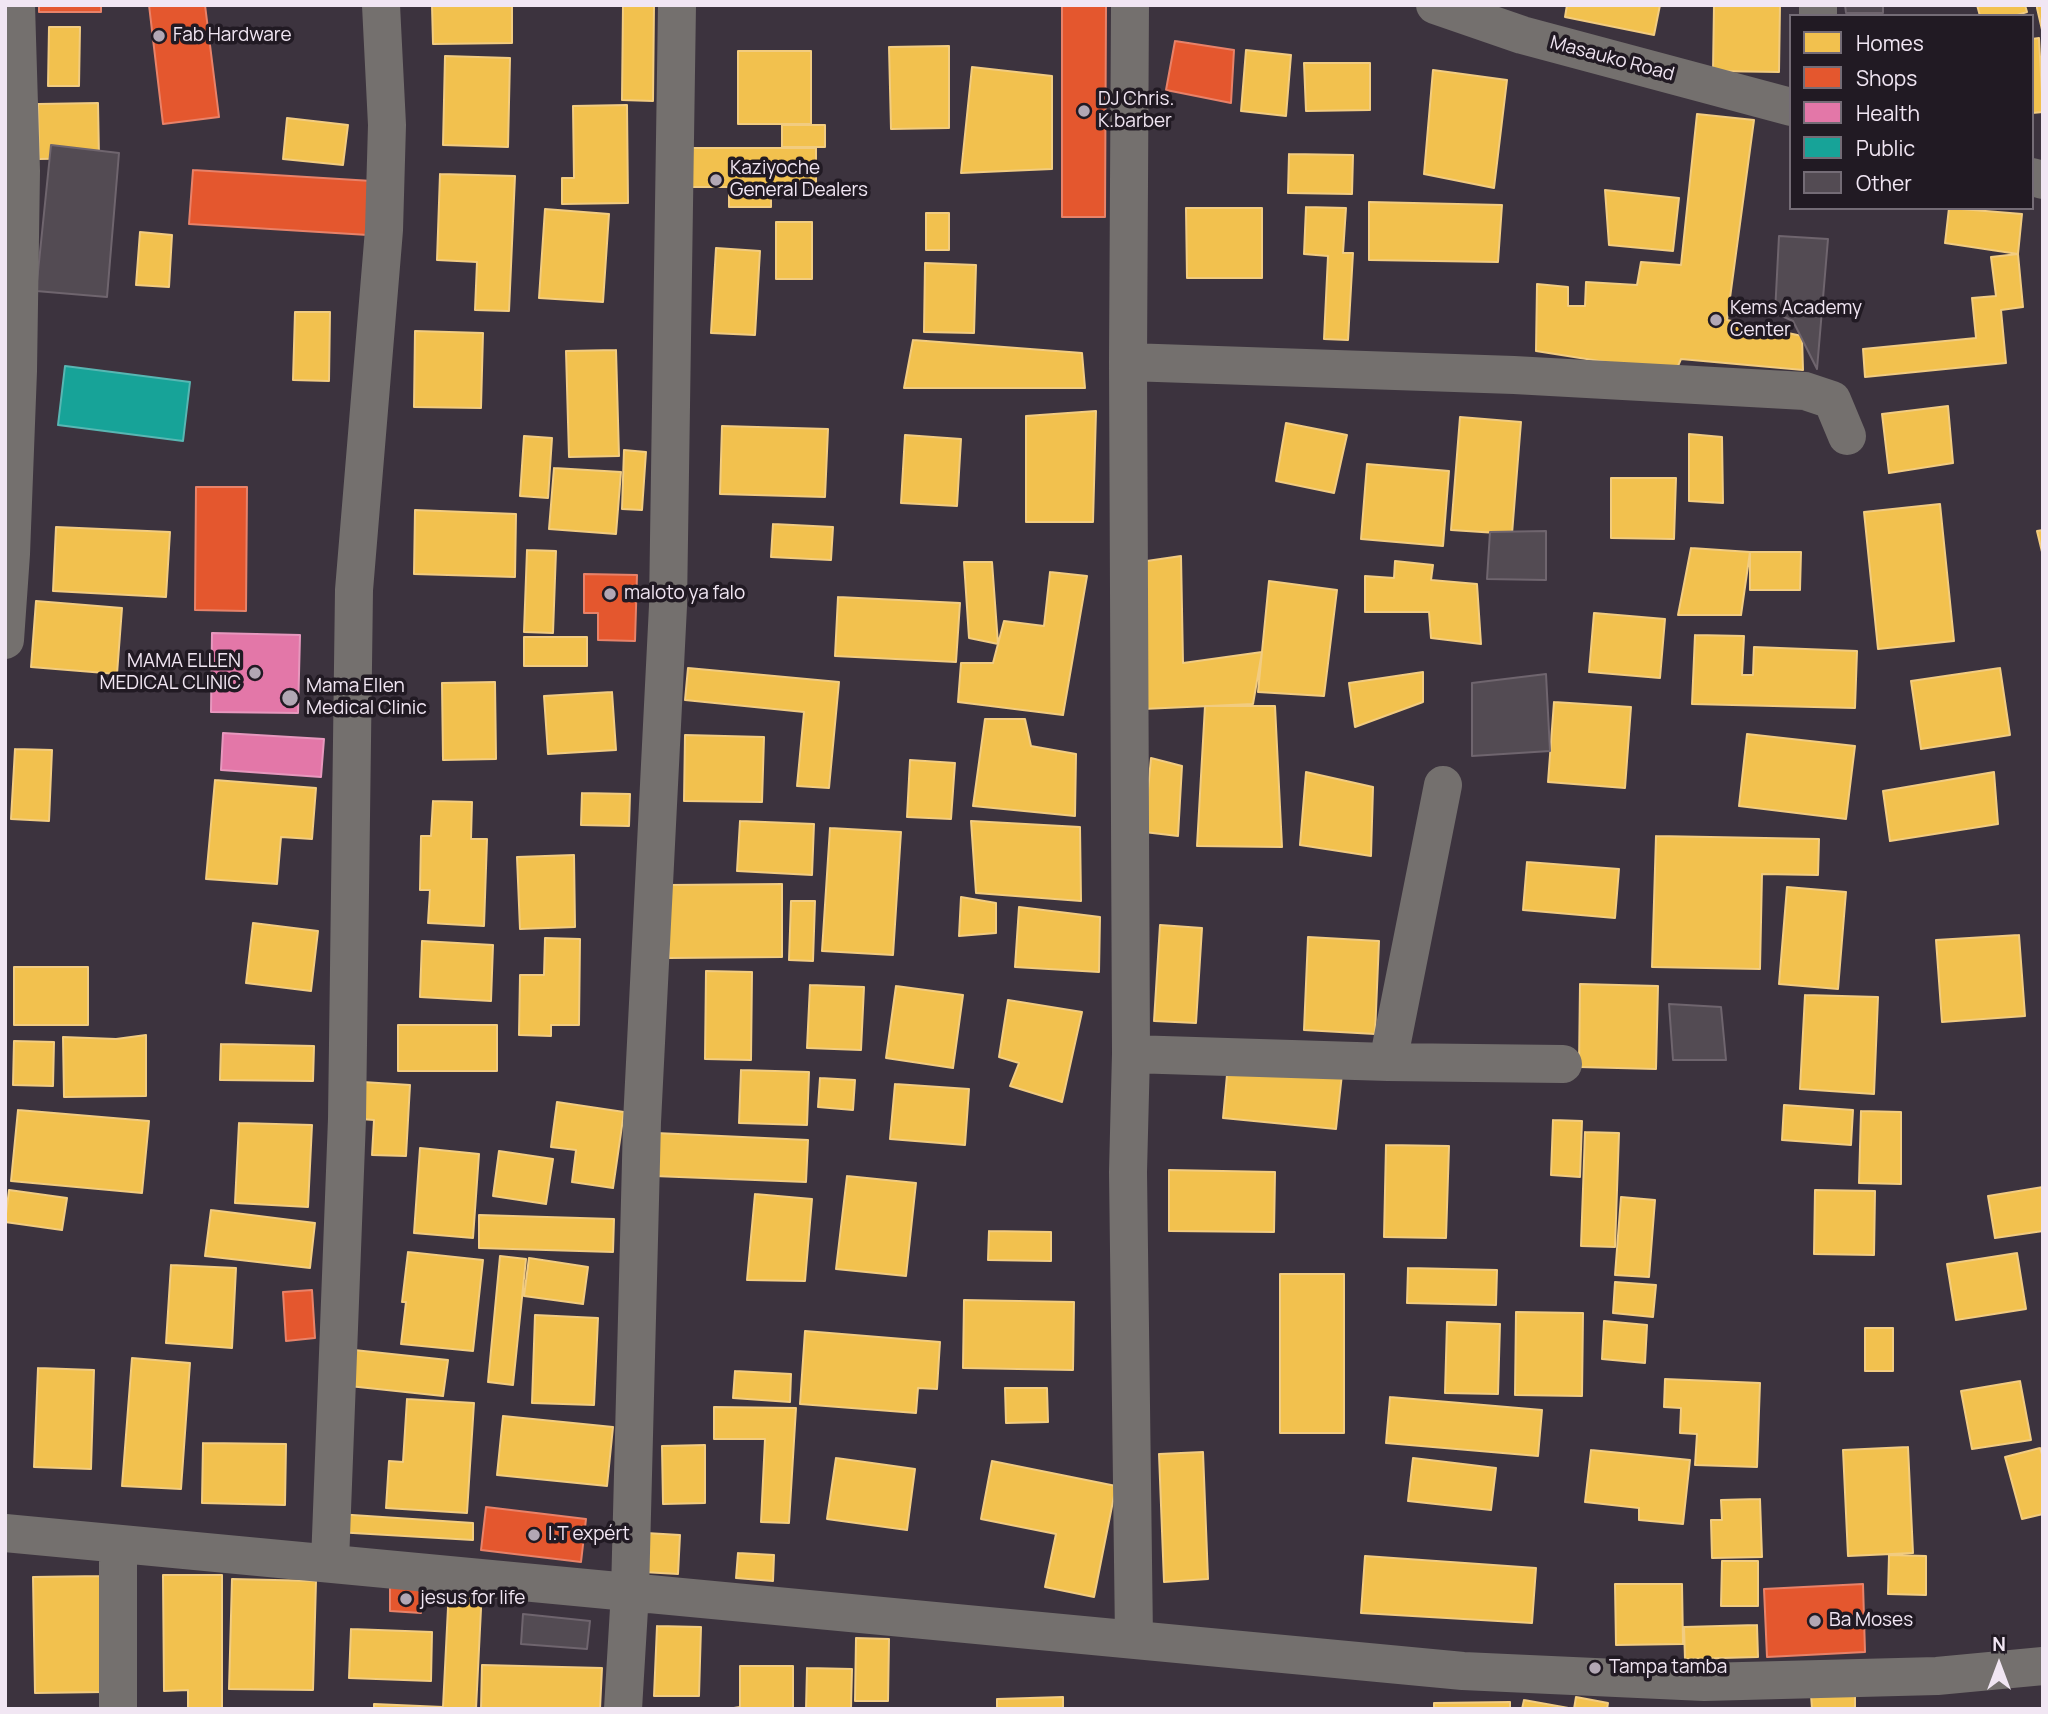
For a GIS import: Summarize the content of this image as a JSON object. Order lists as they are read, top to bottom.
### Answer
{
  "streets": {
    "street": ["Masauko Road"]
  },
  "places": [
    "Fab Hardware",
    "DJ Chris. K.barber",
    "Kaziyoche General Dealers",
    "Kems Academy Center",
    "maloto ya falo",
    "MAMA ELLEN MEDICAL CLINIC",
    "Mama Ellen Medical Clinic",
    "I.T expért",
    "jesus for life",
    "Ba Moses",
    "Tampa tamba"
  ],
  "legend": [
    "Homes",
    "Shops",
    "Health",
    "Public",
    "Other"
  ],
  "north": "top"
}
